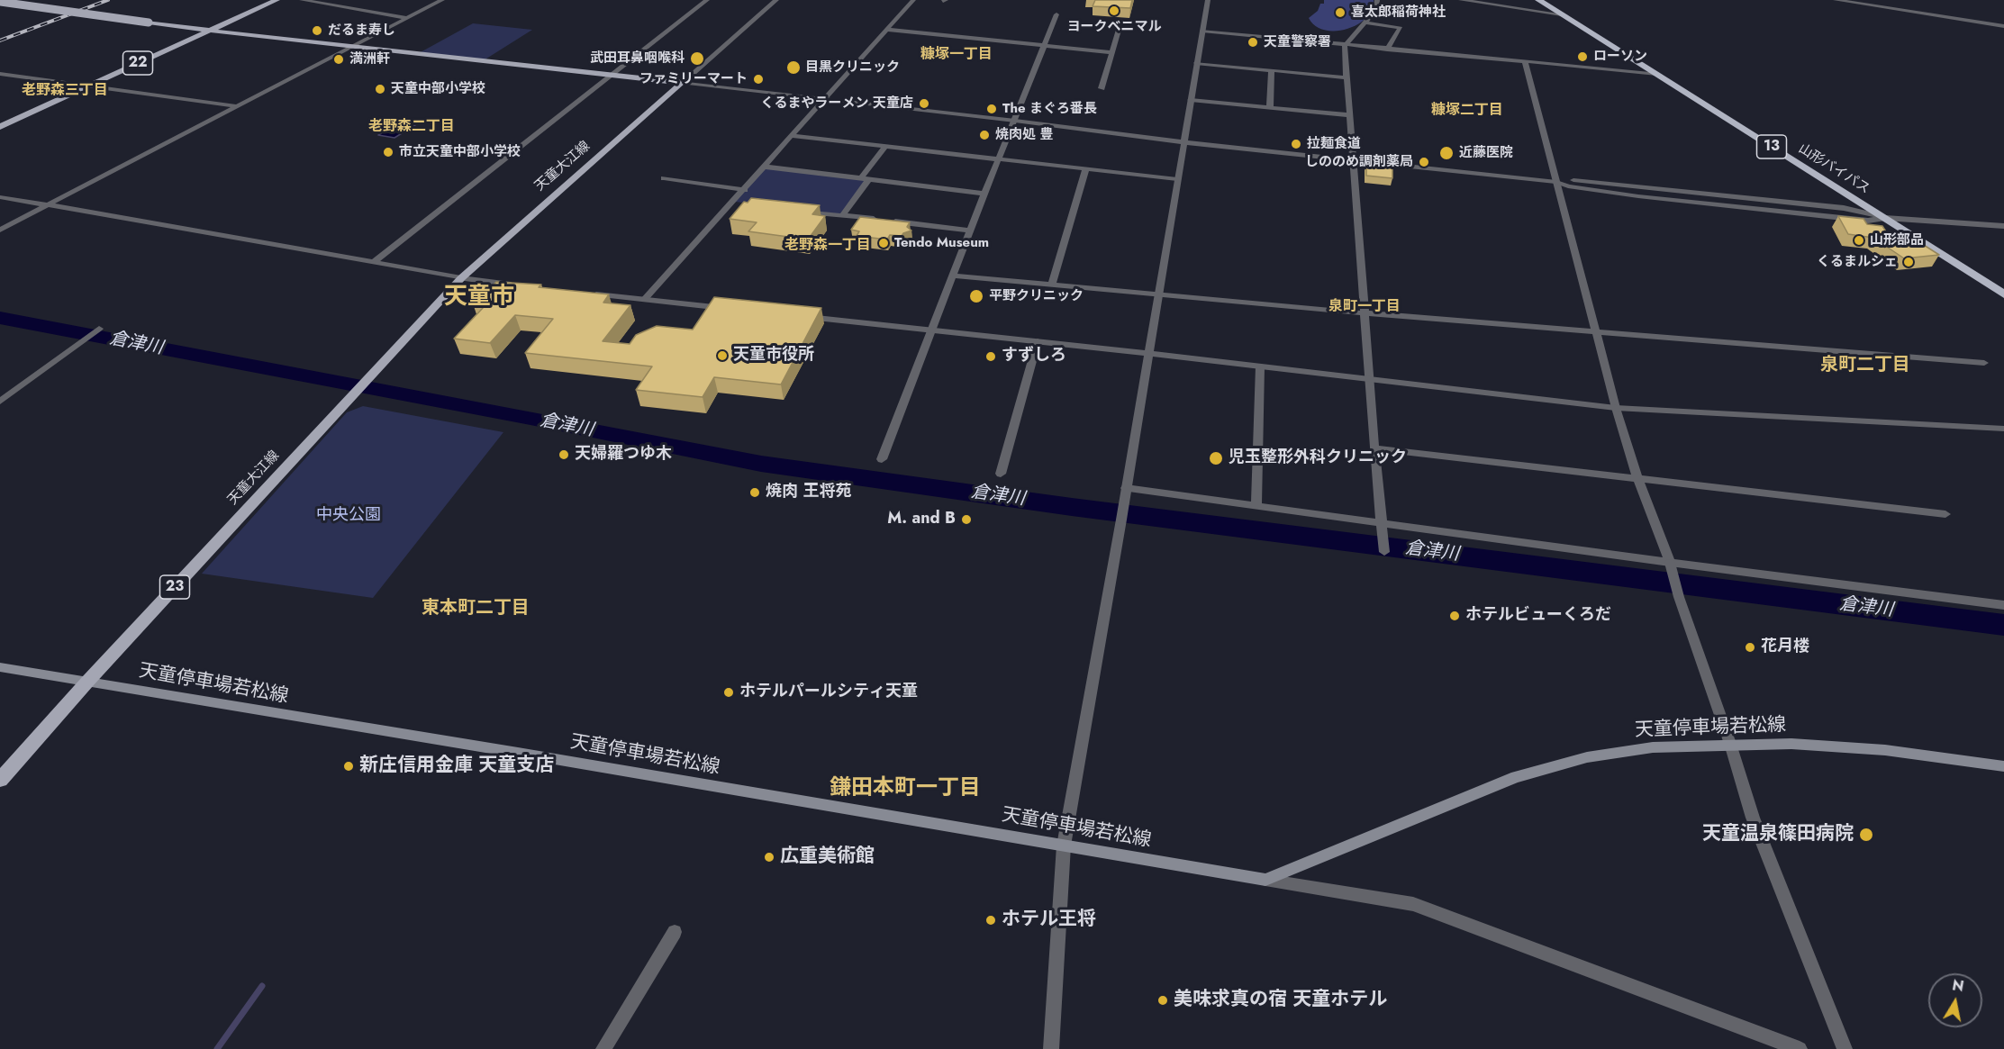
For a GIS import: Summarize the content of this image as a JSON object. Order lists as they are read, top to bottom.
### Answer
{
  "streets": {
    "highway": ["13", "山形バイパス"],
    "main road": [
      "22",
      "天童大江線",
      "23",
      "天童停車場若松線"
    ]
  },
  "crossings": [
    ["天童大江線", "天童停車場若松線"]
  ],
  "districts": [
    "糠塚一丁目",
    "老野森三丁目",
    "糠塚二丁目",
    "老野森二丁目",
    "老野森一丁目",
    "天童市",
    "泉町一丁目",
    "泉町二丁目",
    "東本町二丁目",
    "鎌田本町一丁目"
  ],
  "water": ["倉津川"],
  "parks": ["中央公園"],
  "places": [
    "ヨークベニマル",
    "喜太郎稲荷神社",
    "だるま寿し",
    "天童警察署",
    "ローソン",
    "武田耳鼻咽喉科",
    "満洲軒",
    "目黒クリニック",
    "ファミリーマート",
    "天童中部小学校",
    "くるまやラーメン 天童店",
    "The まぐろ番長",
    "焼肉処 豊",
    "拉麺食道",
    "市立天童中部小学校",
    "近藤医院",
    "しののめ調剤薬局",
    "山形部品",
    "Tendo Museum",
    "くるまルシェ",
    "平野クリニック",
    "天童市役所",
    "すずしろ",
    "天婦羅つゆ木",
    "児玉整形外科クリニック",
    "焼肉 王将苑",
    "M. and B",
    "ホテルビューくろだ",
    "花月楼",
    "ホテルパールシティ天童",
    "新庄信用金庫 天童支店",
    "天童温泉篠田病院",
    "広重美術館",
    "ホテル王将",
    "美味求真の宿 天童ホテル"
  ],
  "north": "top"
}
